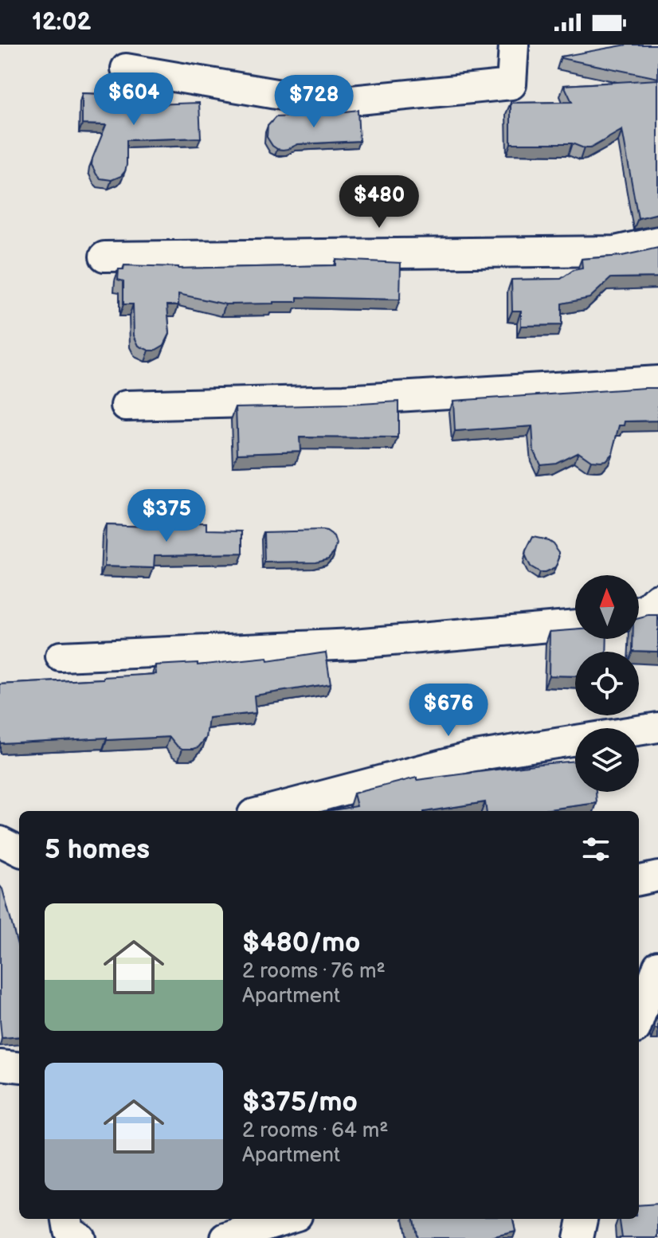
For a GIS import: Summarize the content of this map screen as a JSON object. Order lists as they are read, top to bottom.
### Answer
{
  "north": "top",
  "page": {
    "status": "12:02",
    "price": [
      "$604",
      "$728",
      "$480",
      "$375",
      "$676"
    ],
    "heading": "5 homes",
    "list": [
      {
        "name": "$480/mo",
        "note": "2 rooms · 76 m² · Apartment"
      },
      {
        "name": "$375/mo",
        "note": "2 rooms · 64 m² · Apartment"
      }
    ]
  }
}
